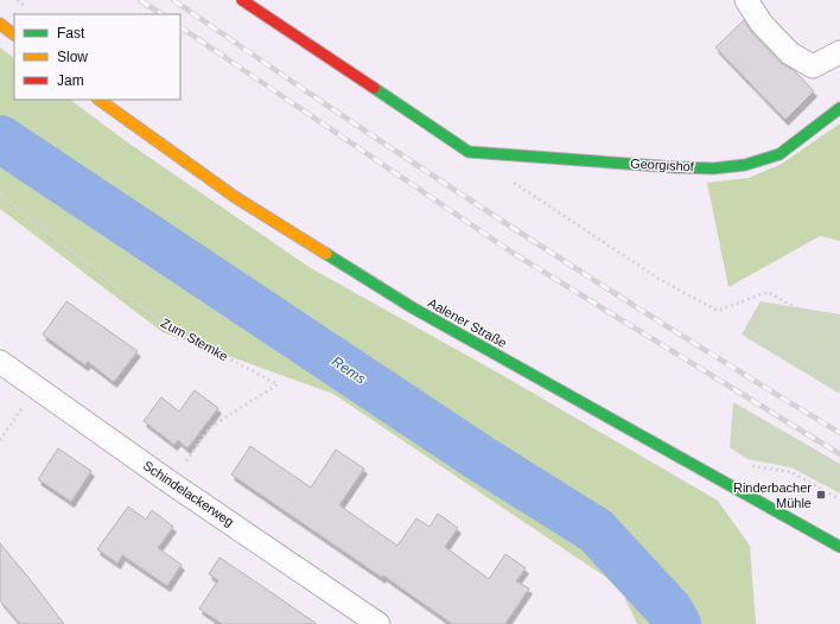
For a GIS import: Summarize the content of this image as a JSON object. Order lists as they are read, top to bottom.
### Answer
{
  "streets": {
    "main road": ["Georgishof", "Aalener Straße"],
    "street": ["Schindelackerweg"],
    "path": ["Zum Stemke"]
  },
  "crossings": [
    ["Zum Stemke", "Schindelackerweg"]
  ],
  "water": ["Rems"],
  "places": {
    "transit": ["Rinderbacher Mühle"]
  },
  "legend": ["Fast", "Slow", "Jam"]
}
